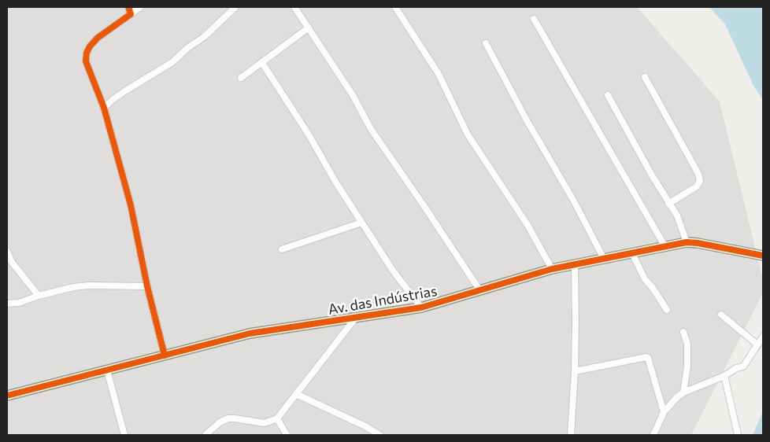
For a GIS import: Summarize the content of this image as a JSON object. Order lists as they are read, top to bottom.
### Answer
{
  "streets": {
    "street": ["Av. das Indústrias"]
  }
}
